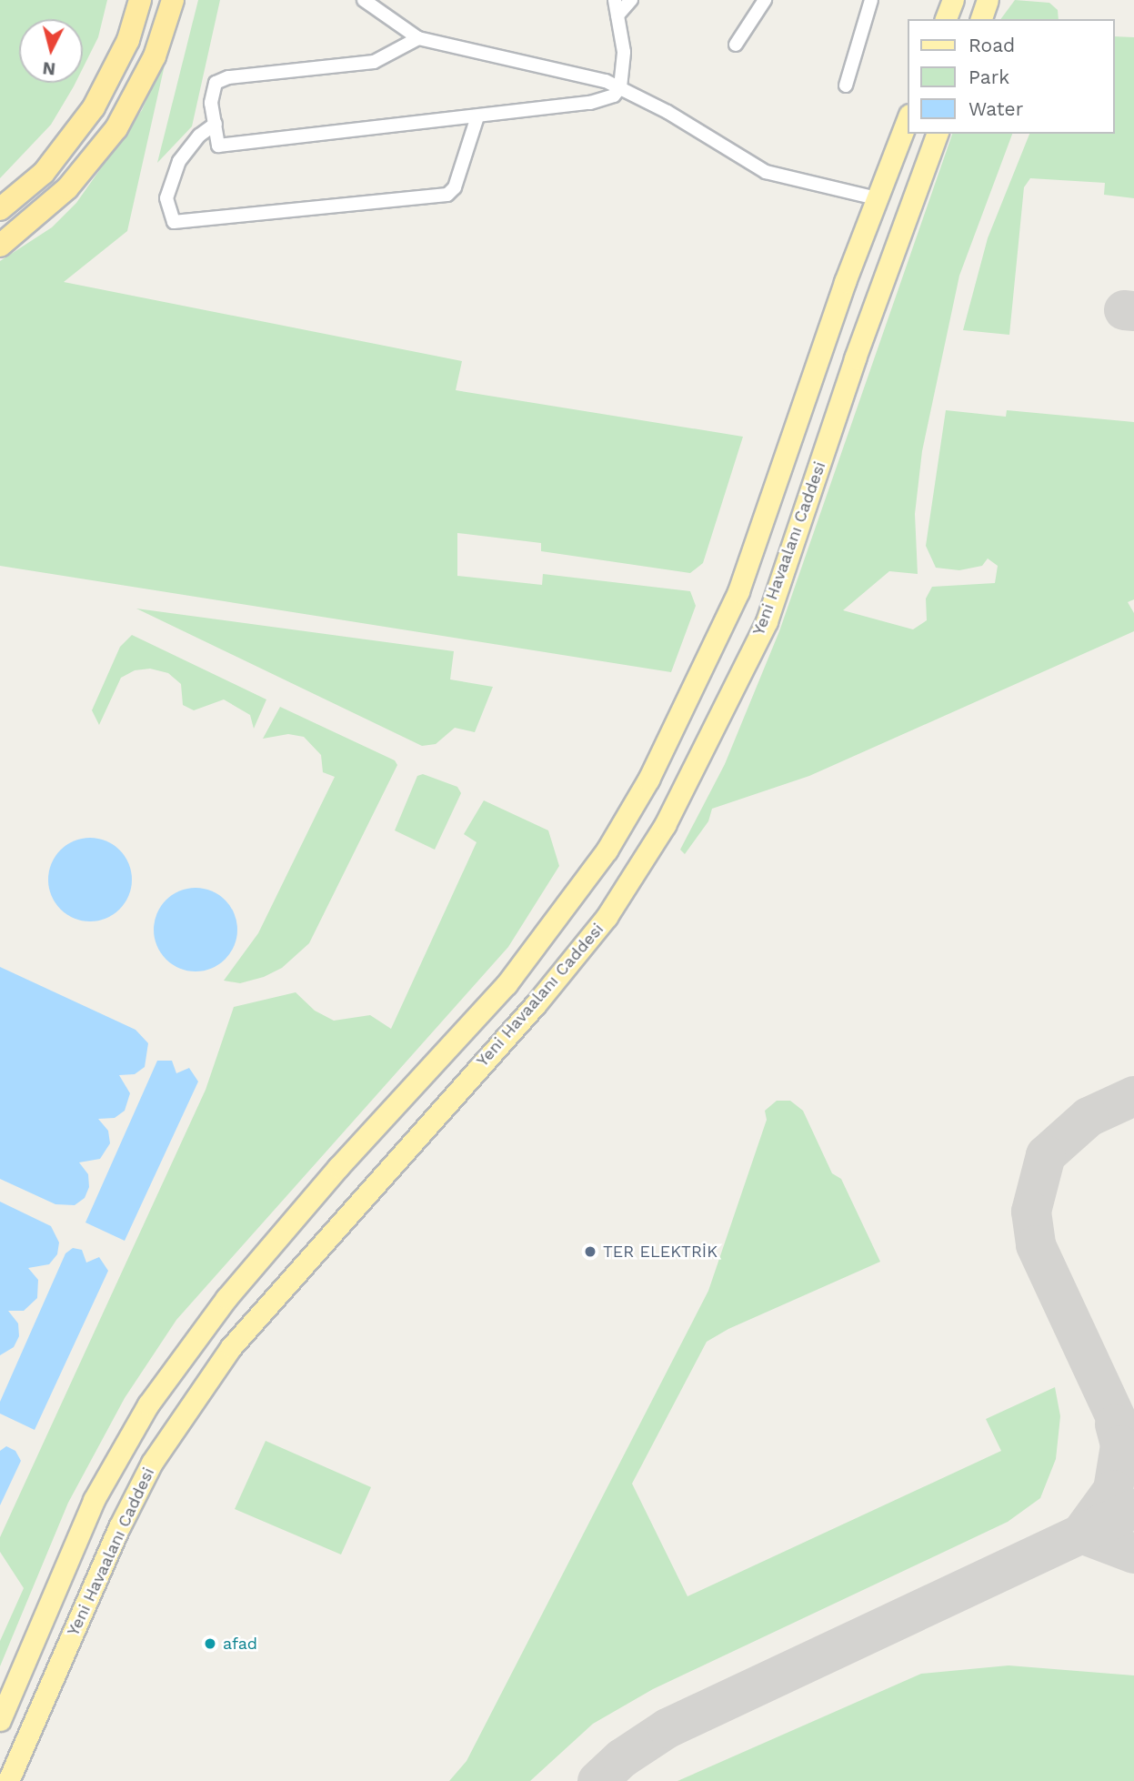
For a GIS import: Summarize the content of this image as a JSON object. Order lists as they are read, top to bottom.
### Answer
{
  "streets": {
    "main road": ["Yeni Havaalanı Caddesi"]
  },
  "places": ["TER ELEKTRİK", "afad"],
  "legend": ["Road", "Park", "Water"],
  "north": "bottom"
}
